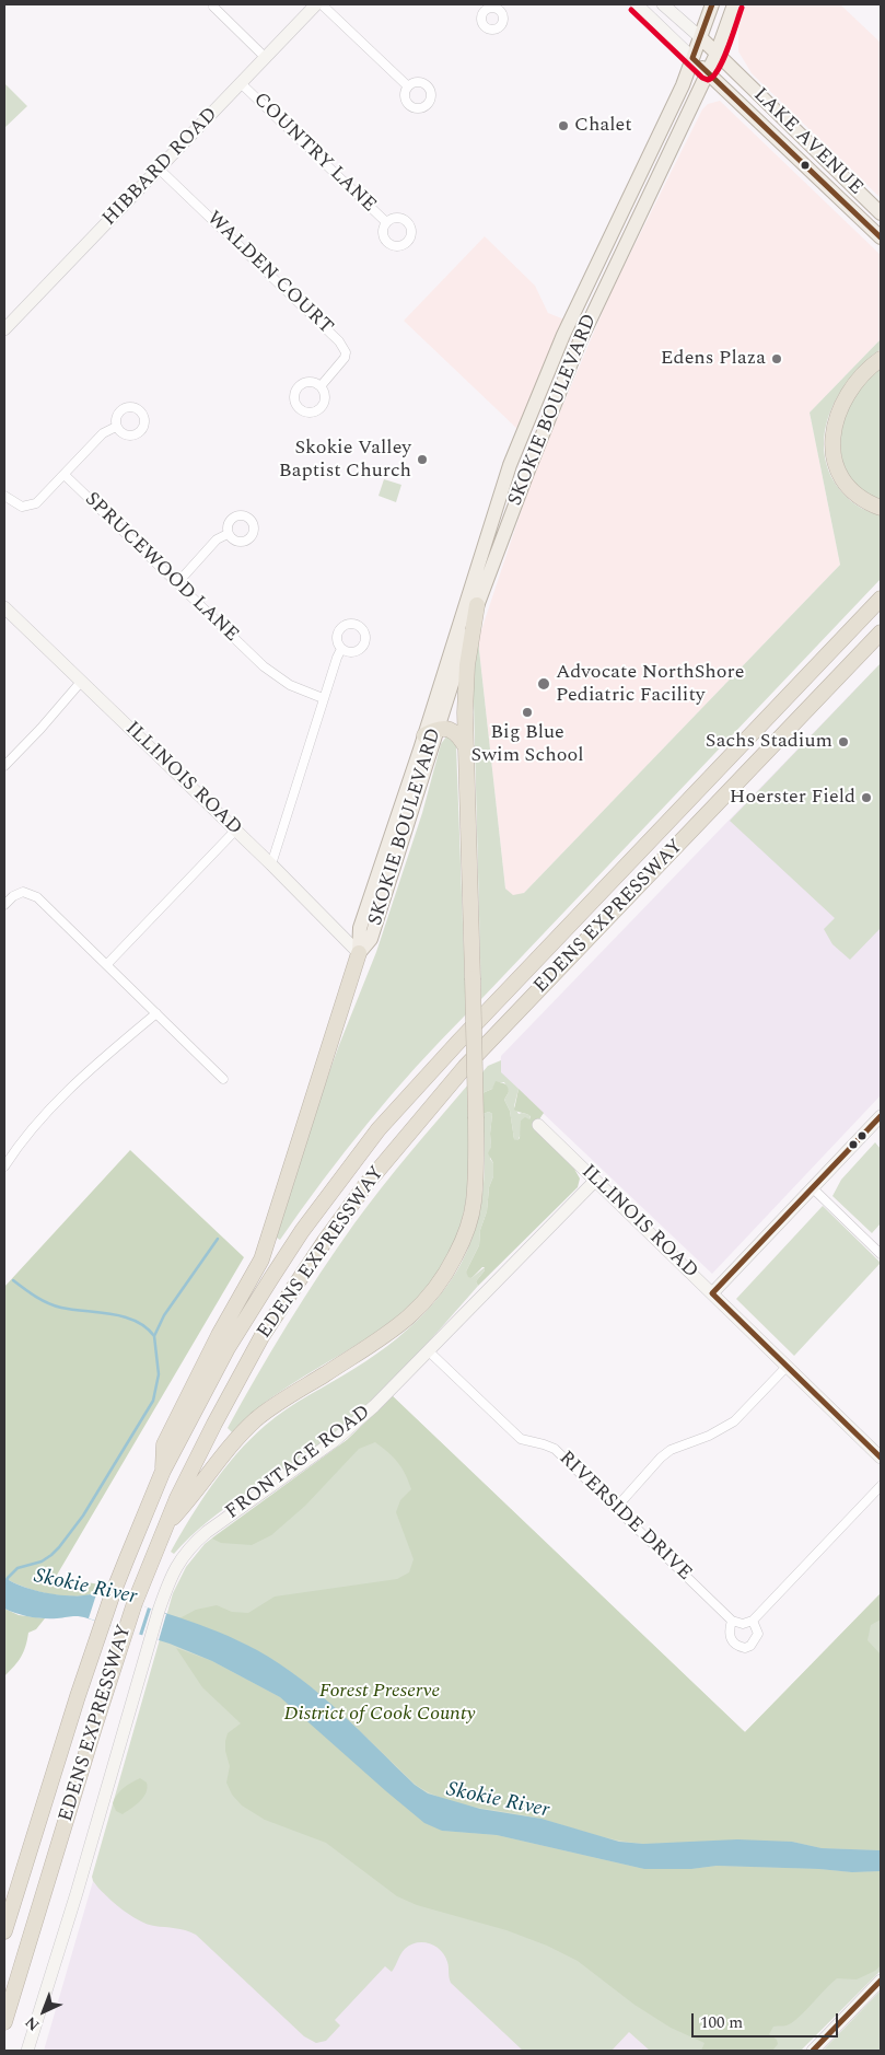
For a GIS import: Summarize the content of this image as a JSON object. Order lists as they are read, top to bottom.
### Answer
{
  "streets": {
    "highway": ["EDENS EXPRESSWAY"],
    "main road": ["LAKE AVENUE", "SKOKIE BOULEVARD"],
    "street": [
      "COUNTRY LANE",
      "HIBBARD ROAD",
      "WALDEN COURT",
      "SPRUCEWOOD LANE",
      "ILLINOIS ROAD",
      "FRONTAGE ROAD",
      "RIVERSIDE DRIVE"
    ]
  },
  "crossings": [
    ["LAKE AVENUE", "SKOKIE BOULEVARD"],
    ["COUNTRY LANE", "HIBBARD ROAD"],
    ["HIBBARD ROAD", "WALDEN COURT"],
    ["SKOKIE BOULEVARD", "ILLINOIS ROAD"],
    ["ILLINOIS ROAD", "FRONTAGE ROAD"],
    ["FRONTAGE ROAD", "RIVERSIDE DRIVE"]
  ],
  "water": ["Skokie River"],
  "parks": ["Forest Preserve District of Cook County"],
  "places": [
    "Chalet",
    "Edens Plaza",
    "Skokie Valley Baptist Church",
    "Advocate NorthShore Pediatric Facility",
    "Big Blue Swim School",
    "Sachs Stadium",
    "Hoerster Field"
  ],
  "scale_bar": "100 m",
  "north": "bottom left"
}
